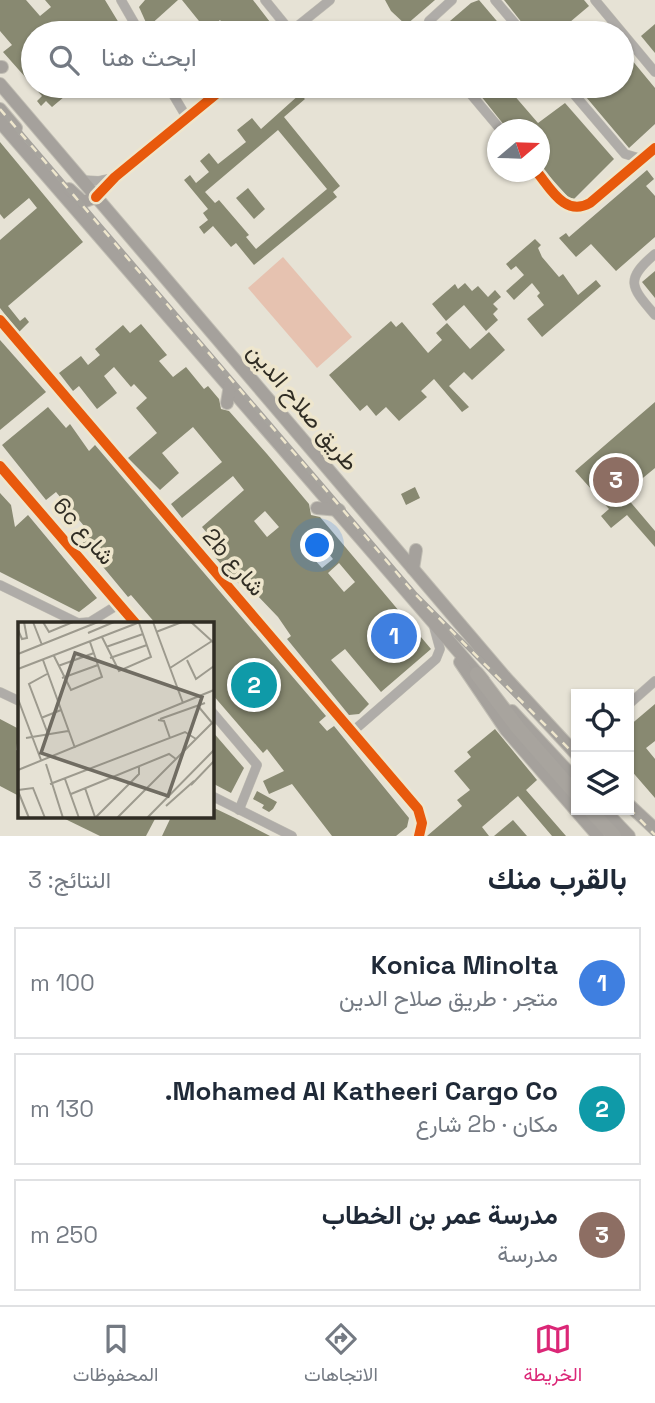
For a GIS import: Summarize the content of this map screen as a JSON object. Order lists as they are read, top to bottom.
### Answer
{
  "streets": {
    "main road": ["طريق صلاح الدين"],
    "street": ["6c شارع", "2b شارع"]
  },
  "north": "right",
  "page": {
    "search": "ابحث هنا",
    "pins": ["3", "1", "2"],
    "heading": ["بالقرب منك", "النتائج: 3"],
    "list": [
      {
        "mark": "1",
        "name": "Konica Minolta",
        "note": "متجر · طريق صلاح الدين",
        "value": "100 m"
      },
      {
        "mark": "2",
        "name": "Mohamed Al Katheeri Cargo Co.",
        "note": "مكان · 2b شارع",
        "value": "130 m"
      },
      {
        "mark": "3",
        "name": "مدرسة عمر بن الخطاب",
        "note": "مدرسة",
        "value": "250 m"
      }
    ],
    "nav": ["الخريطة", "الاتجاهات", "المحفوظات"]
  }
}
